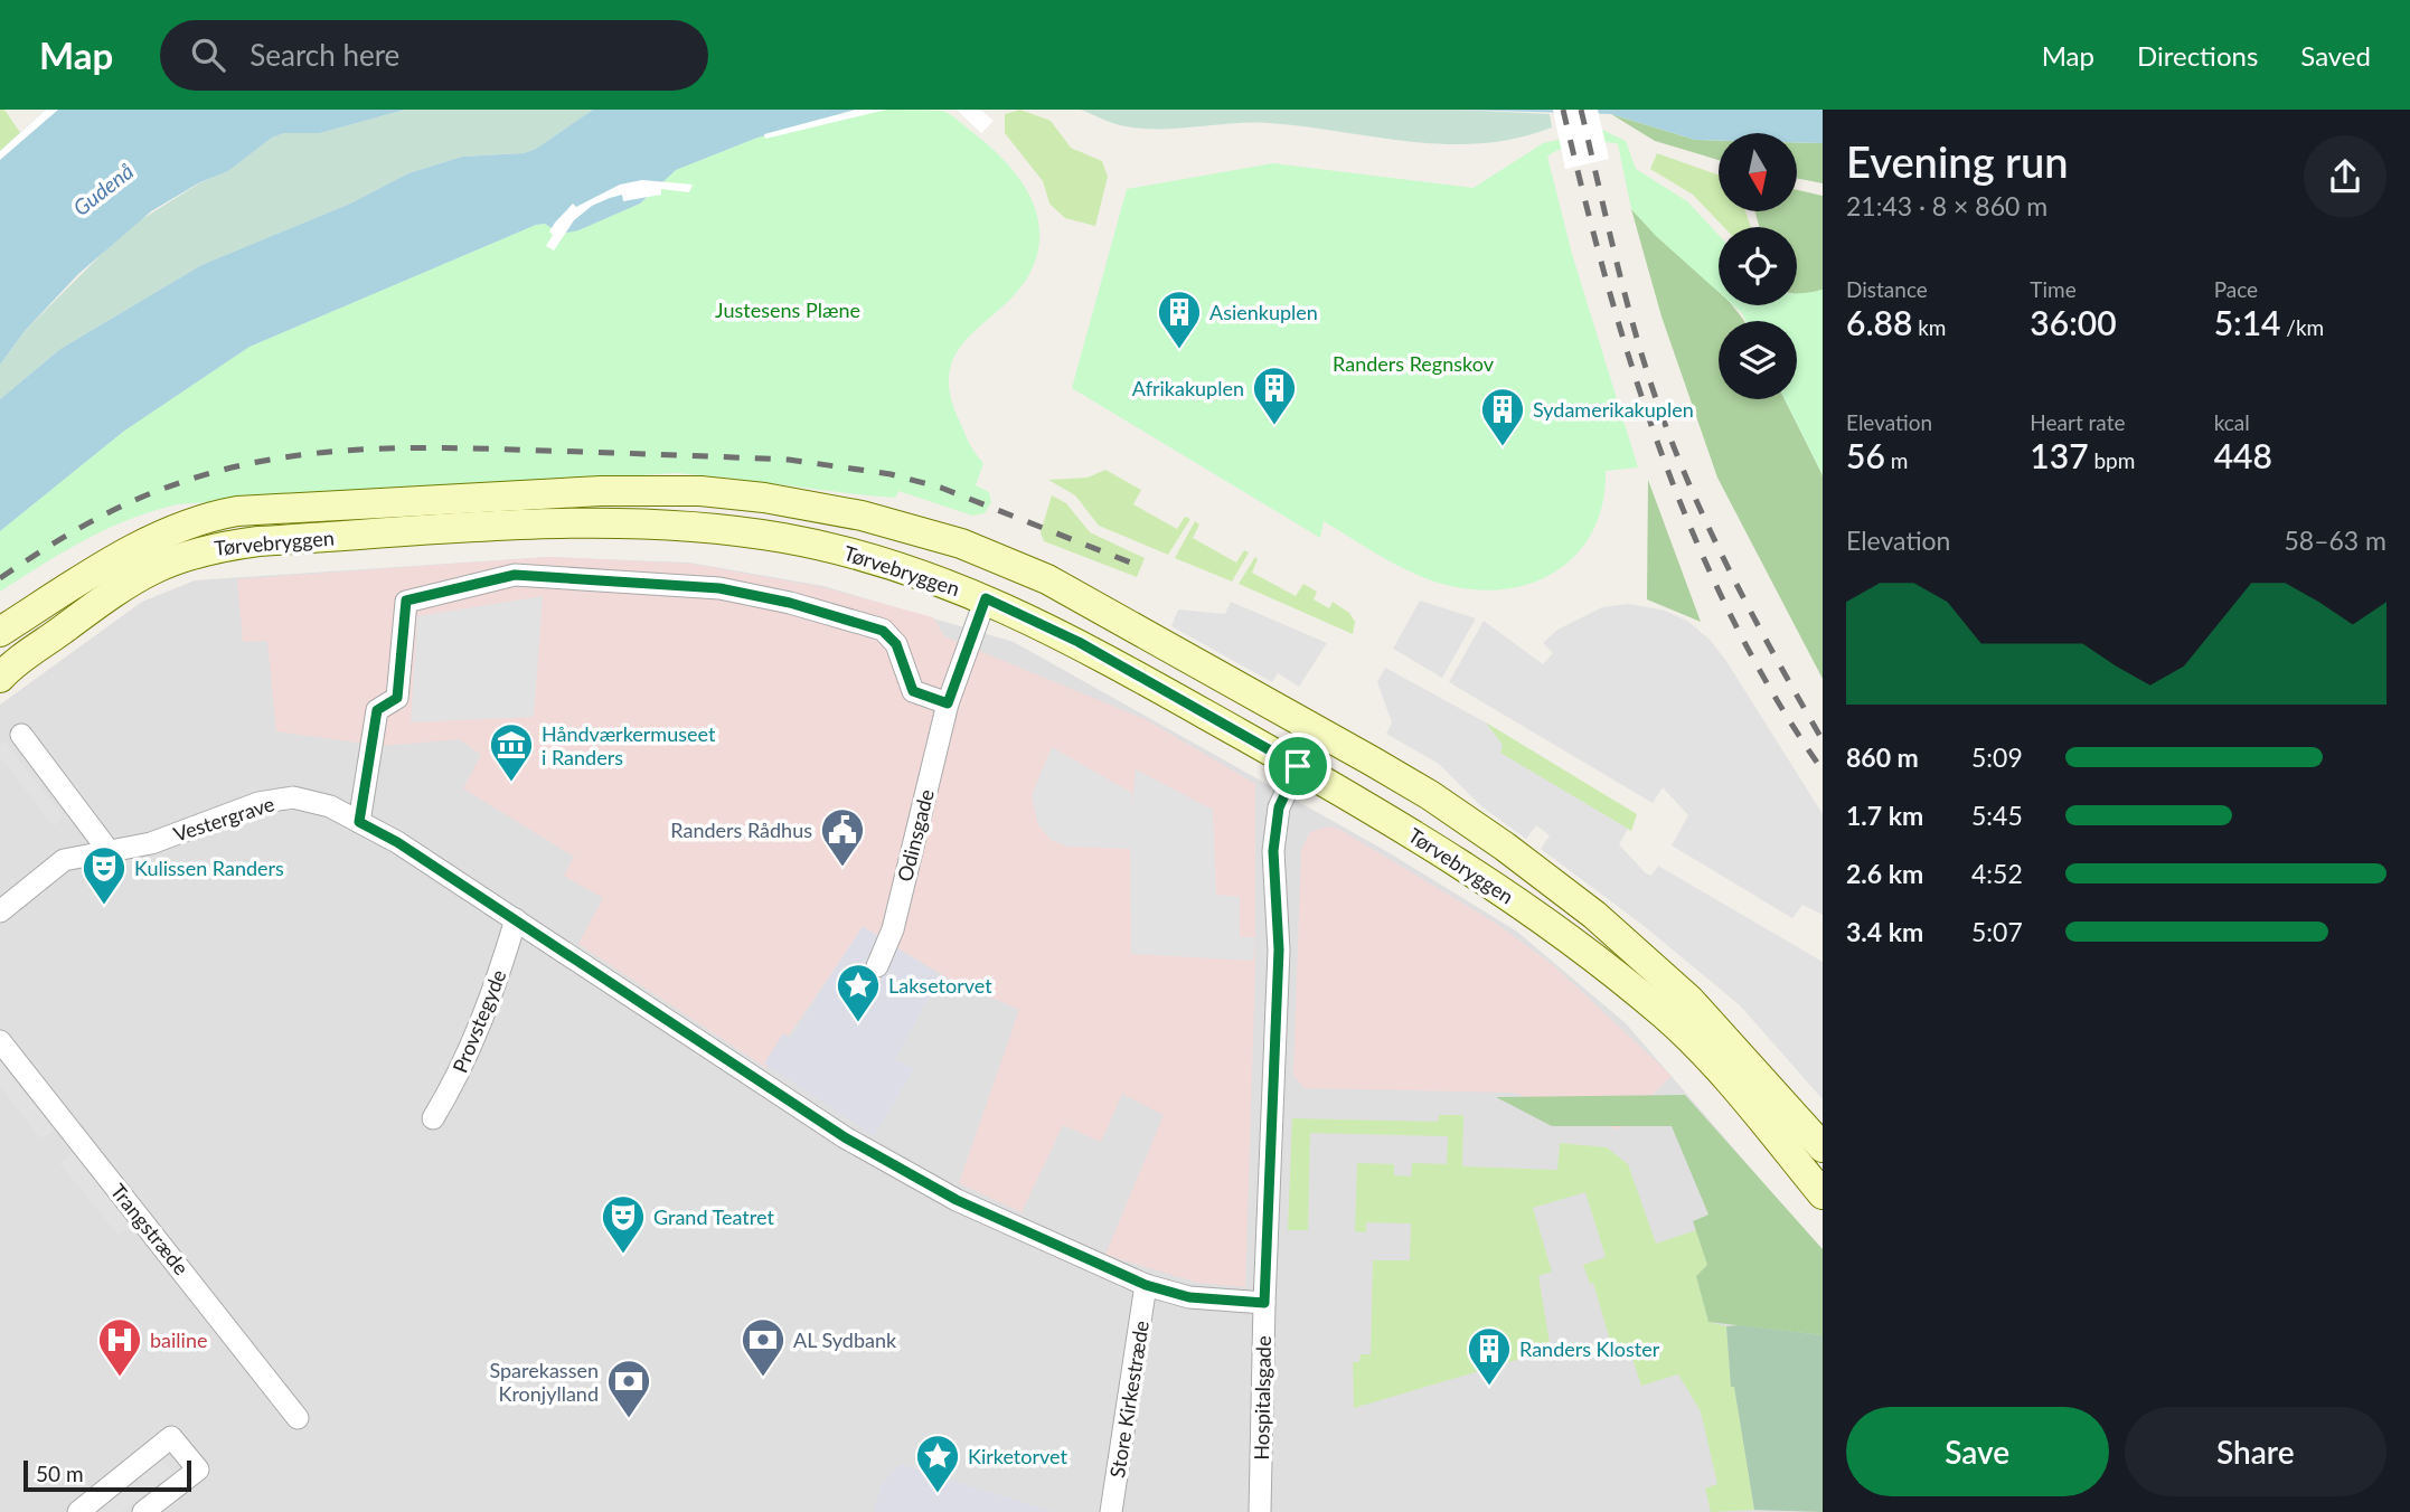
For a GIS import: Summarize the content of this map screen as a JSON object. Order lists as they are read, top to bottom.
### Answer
{
  "streets": {
    "main road": ["Tørvebryggen"],
    "street": [
      "Vestergrave",
      "Odinsgade",
      "Provstegyde",
      "Trangstræde",
      "Hospitalsgade",
      "Store Kirkestræde"
    ]
  },
  "crossings": [
    ["Tørvebryggen", "Odinsgade"],
    ["Tørvebryggen", "Hospitalsgade"],
    ["Vestergrave", "Provstegyde"],
    ["Vestergrave", "Hospitalsgade"],
    ["Vestergrave", "Store Kirkestræde"]
  ],
  "water": ["Gudenå"],
  "parks": ["Justesens Plæne", "Randers Regnskov"],
  "places": {
    "building": [
      "Asienkuplen",
      "Afrikakuplen",
      "Sydamerikakuplen",
      "Randers Kloster"
    ],
    "museum": ["Håndværkermuseet i Randers"],
    "public building": ["Randers Rådhus"],
    "theatre": ["Kulissen Randers", "Grand Teatret"],
    "place": ["Laksetorvet", "Kirketorvet"],
    "hospital": ["bailine"],
    "bank": ["AL Sydbank", "Sparekassen Kronjylland"]
  },
  "scale_bar": "50 m",
  "north": "bottom",
  "page": {
    "header": "Map",
    "search": "Search here",
    "nav": ["Map", "Directions", "Saved"],
    "heading": ["Evening run", "21:43 · 8 × 860 m"],
    "stats": [
      ["Distance", "6.88 km"],
      ["Time", "36:00"],
      ["Pace", "5:14 /km"],
      ["Elevation", "56 m"],
      ["Heart rate", "137 bpm"],
      ["kcal", "448"]
    ],
    "chart": ["Elevation", "58–63 m"],
    "list": [
      {
        "name": "860 m",
        "note": "5:09"
      },
      {
        "name": "1.7 km",
        "note": "5:45"
      },
      {
        "name": "2.6 km",
        "note": "4:52"
      },
      {
        "name": "3.4 km",
        "note": "5:07"
      }
    ],
    "buttons": ["Save", "Share"],
    "scale": "50 m"
  }
}
